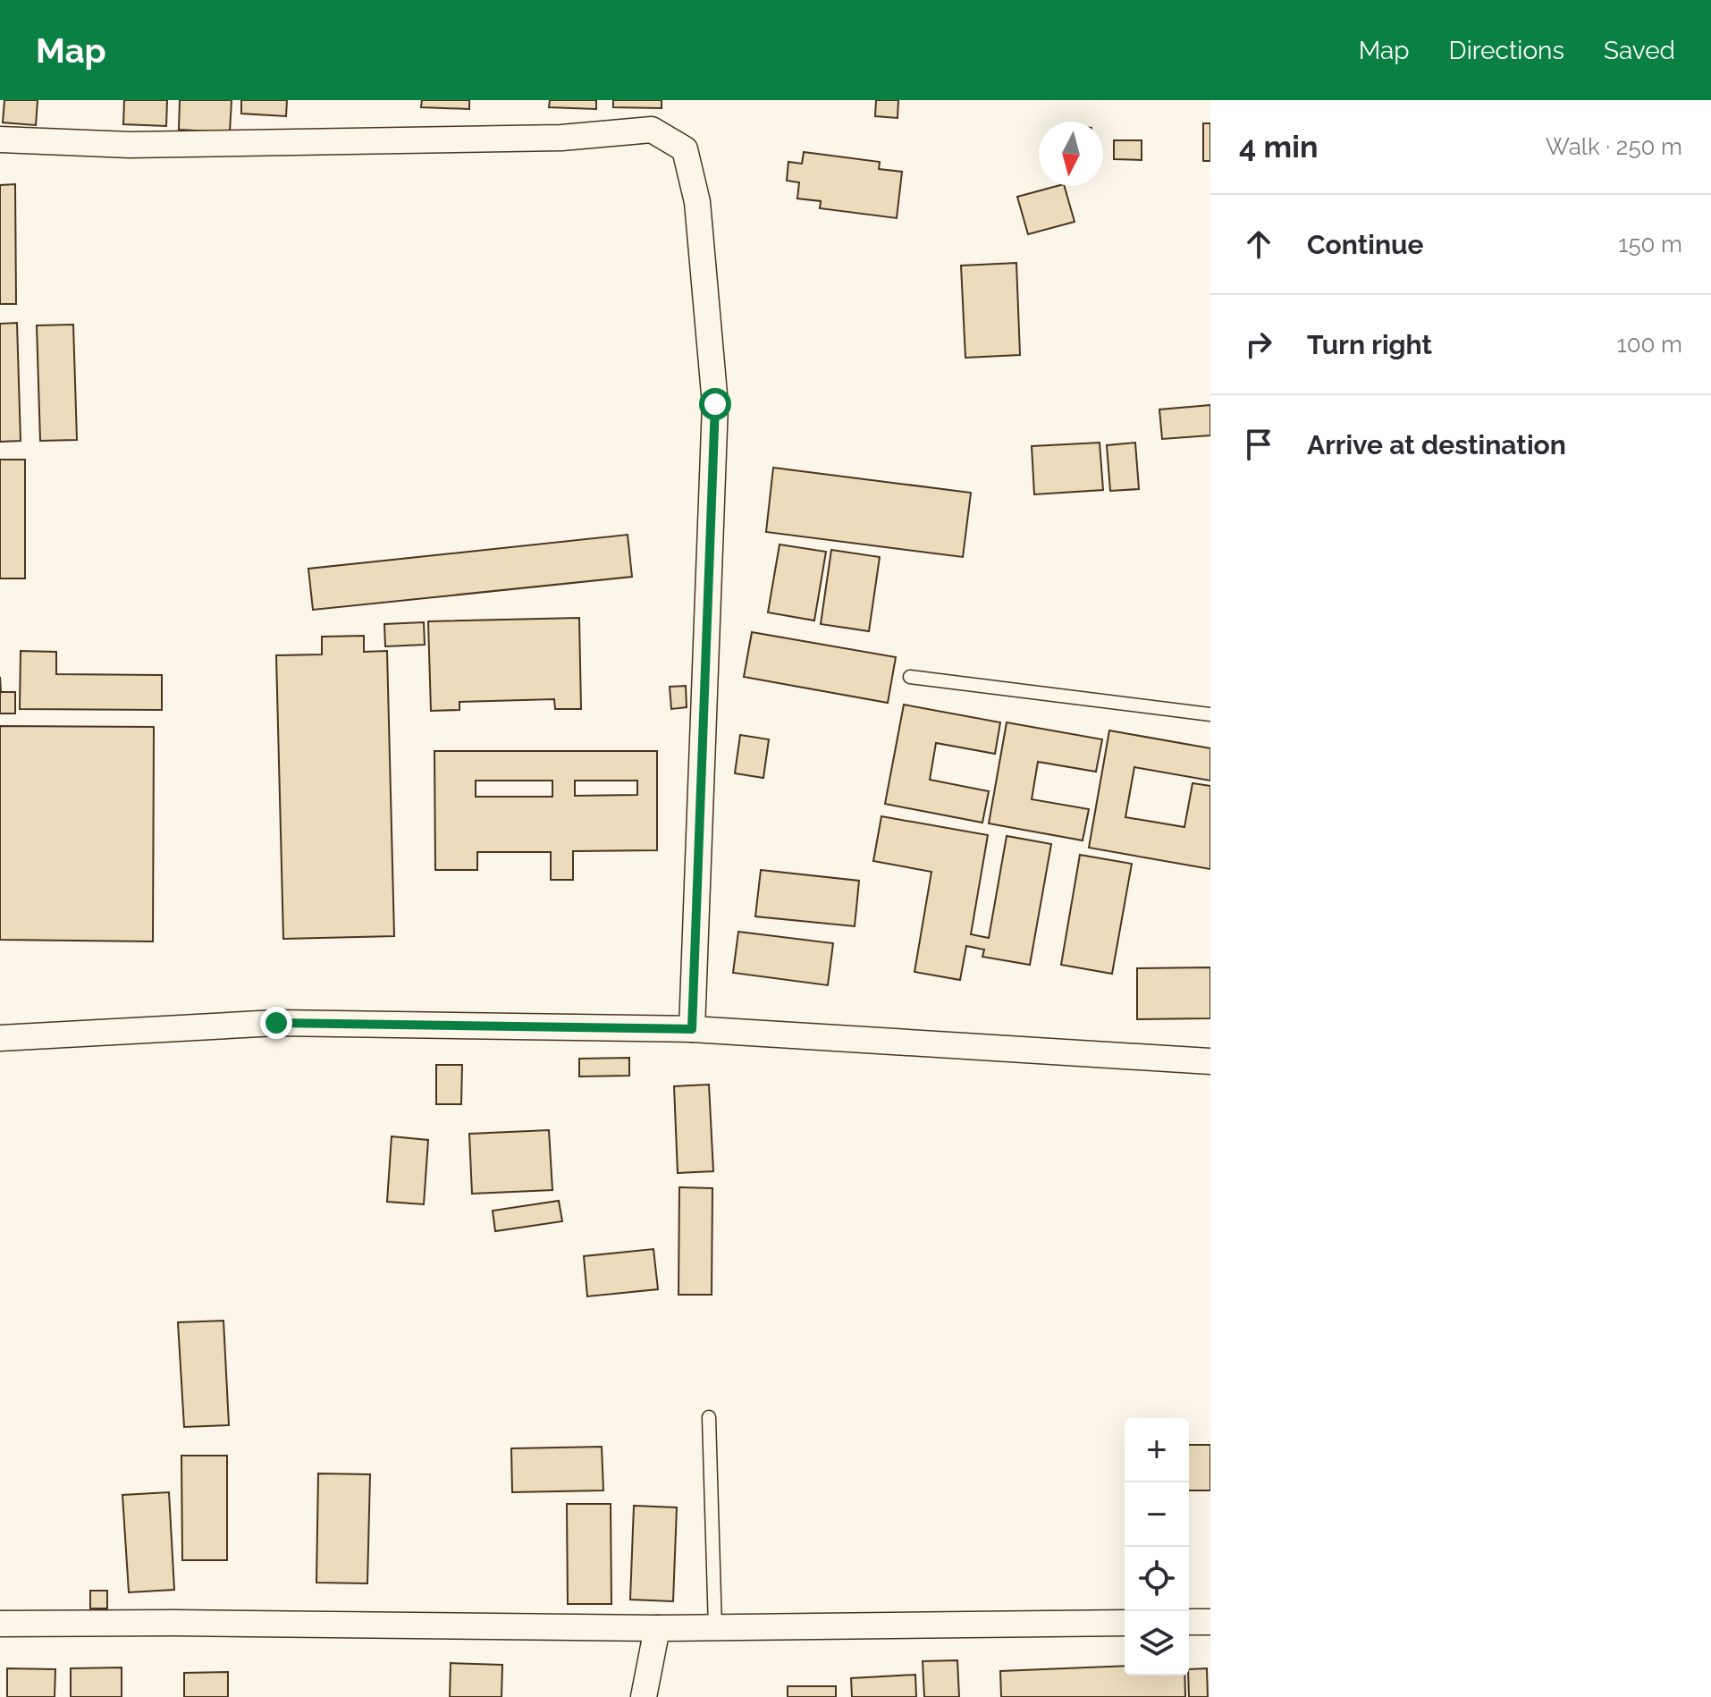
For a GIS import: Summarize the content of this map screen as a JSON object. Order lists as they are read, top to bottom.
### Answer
{
  "north": "bottom",
  "page": {
    "header": "Map",
    "nav": ["Map", "Directions", "Saved"],
    "heading": ["4 min", "Walk · 250 m"],
    "list": [
      ["Continue", "150 m"],
      ["Turn right", "100 m"],
      "Arrive at destination"
    ],
    "map_buttons": ["+", "−"]
  }
}
